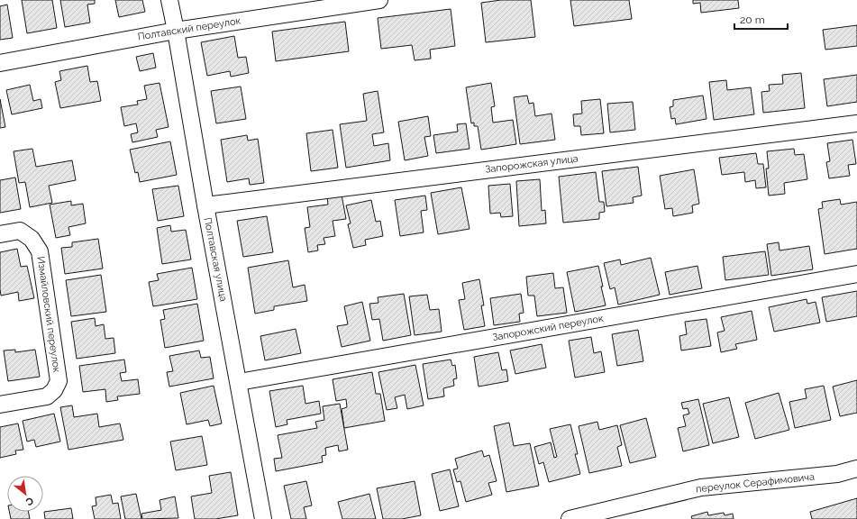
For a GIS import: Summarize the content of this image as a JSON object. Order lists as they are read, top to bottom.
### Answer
{
  "streets": {
    "street": [
      "Полтавский переулок",
      "Запорожская улица",
      "Полтавская улица",
      "Измайловский переулок",
      "Запорожский переулок",
      "переулок Серафимовича"
    ]
  },
  "crossings": [
    ["Полтавский переулок", "Полтавская улица"],
    ["Запорожская улица", "Полтавская улица"],
    ["Полтавская улица", "Запорожский переулок"]
  ],
  "scale_bar": "20 m",
  "north": "bottom right"
}
